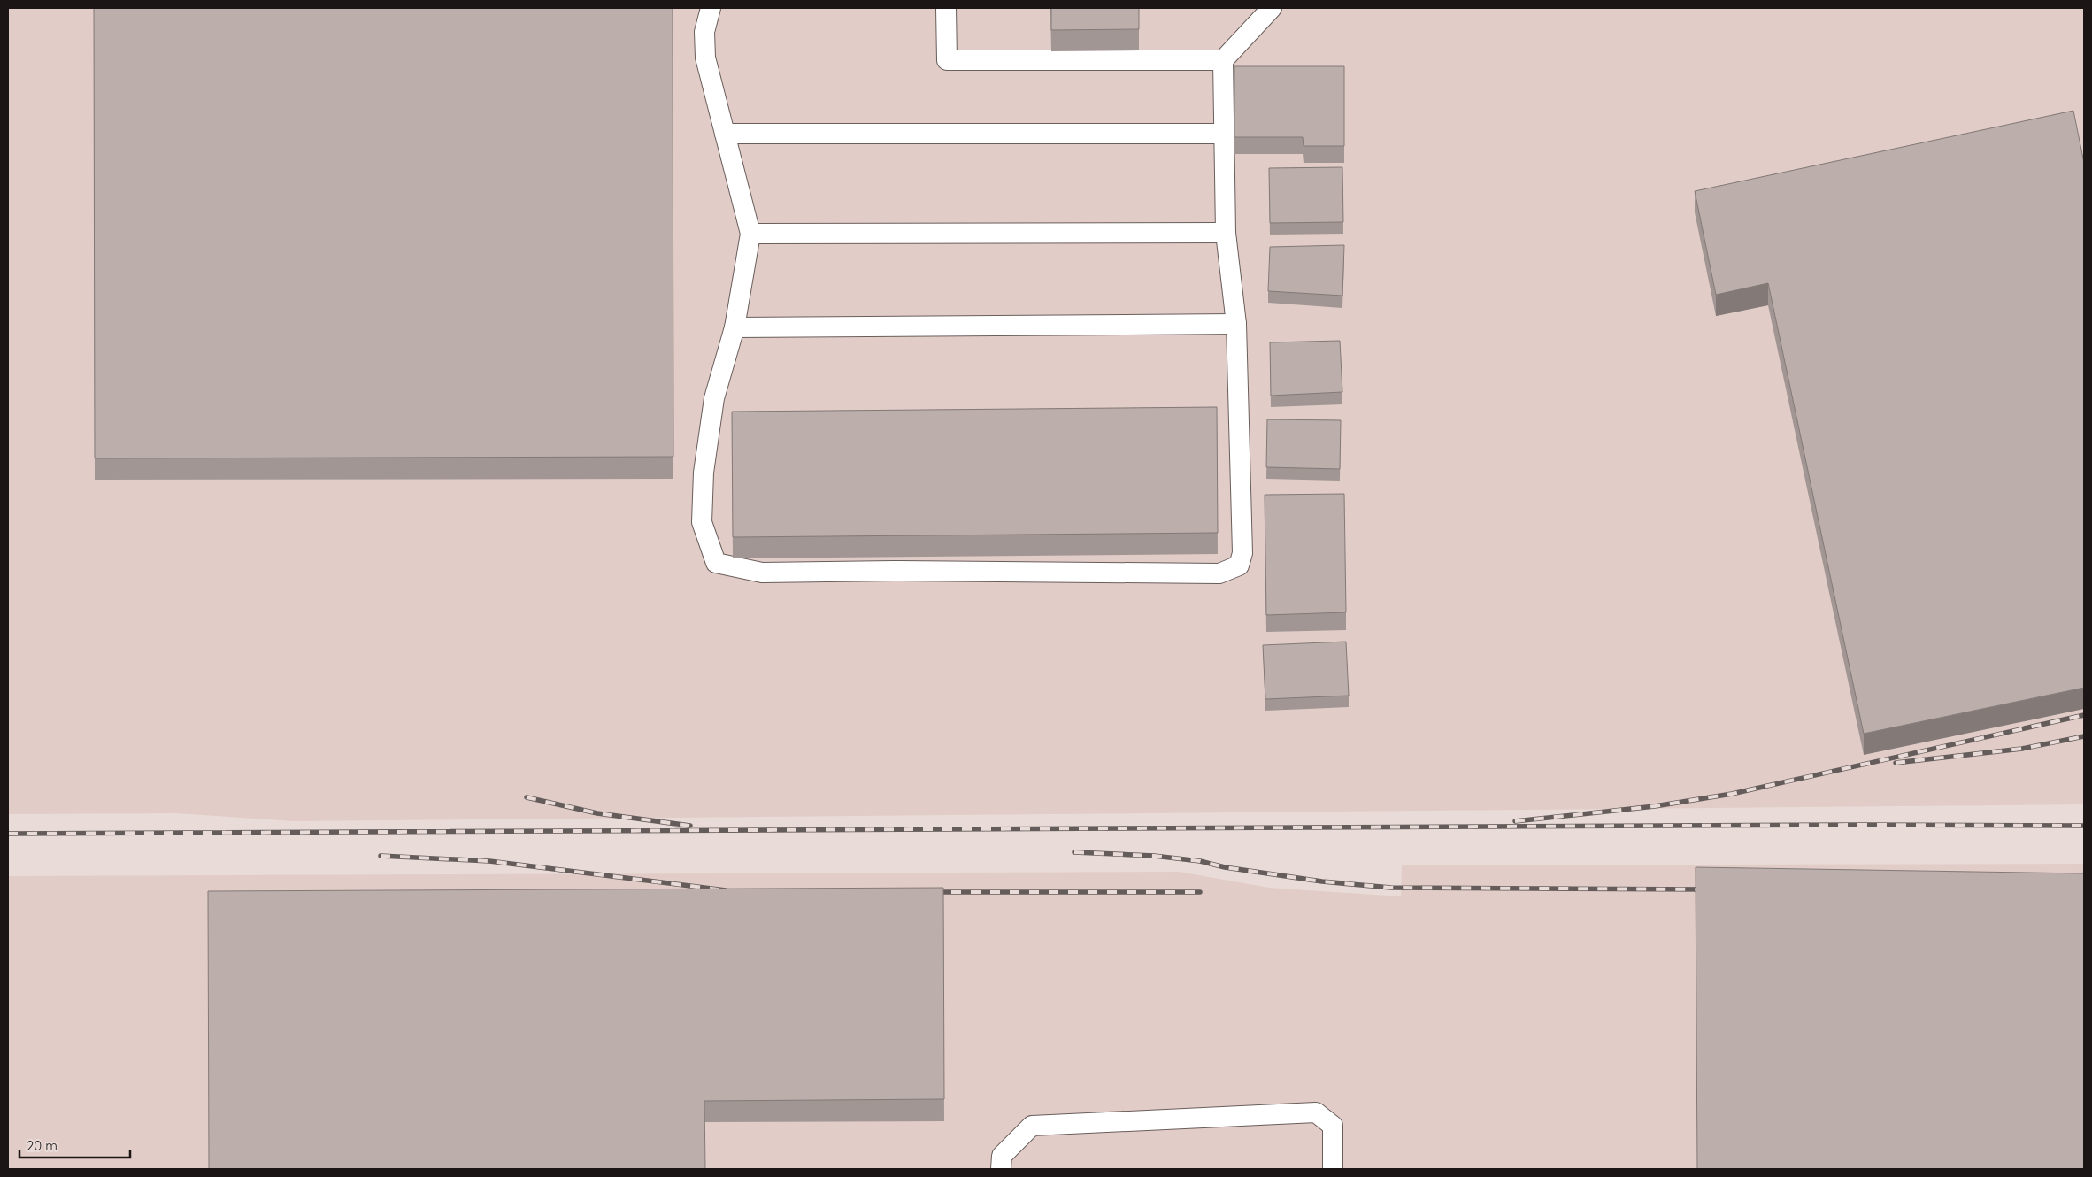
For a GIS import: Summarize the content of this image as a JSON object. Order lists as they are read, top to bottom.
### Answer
{
  "scale_bar": "20 m"
}
